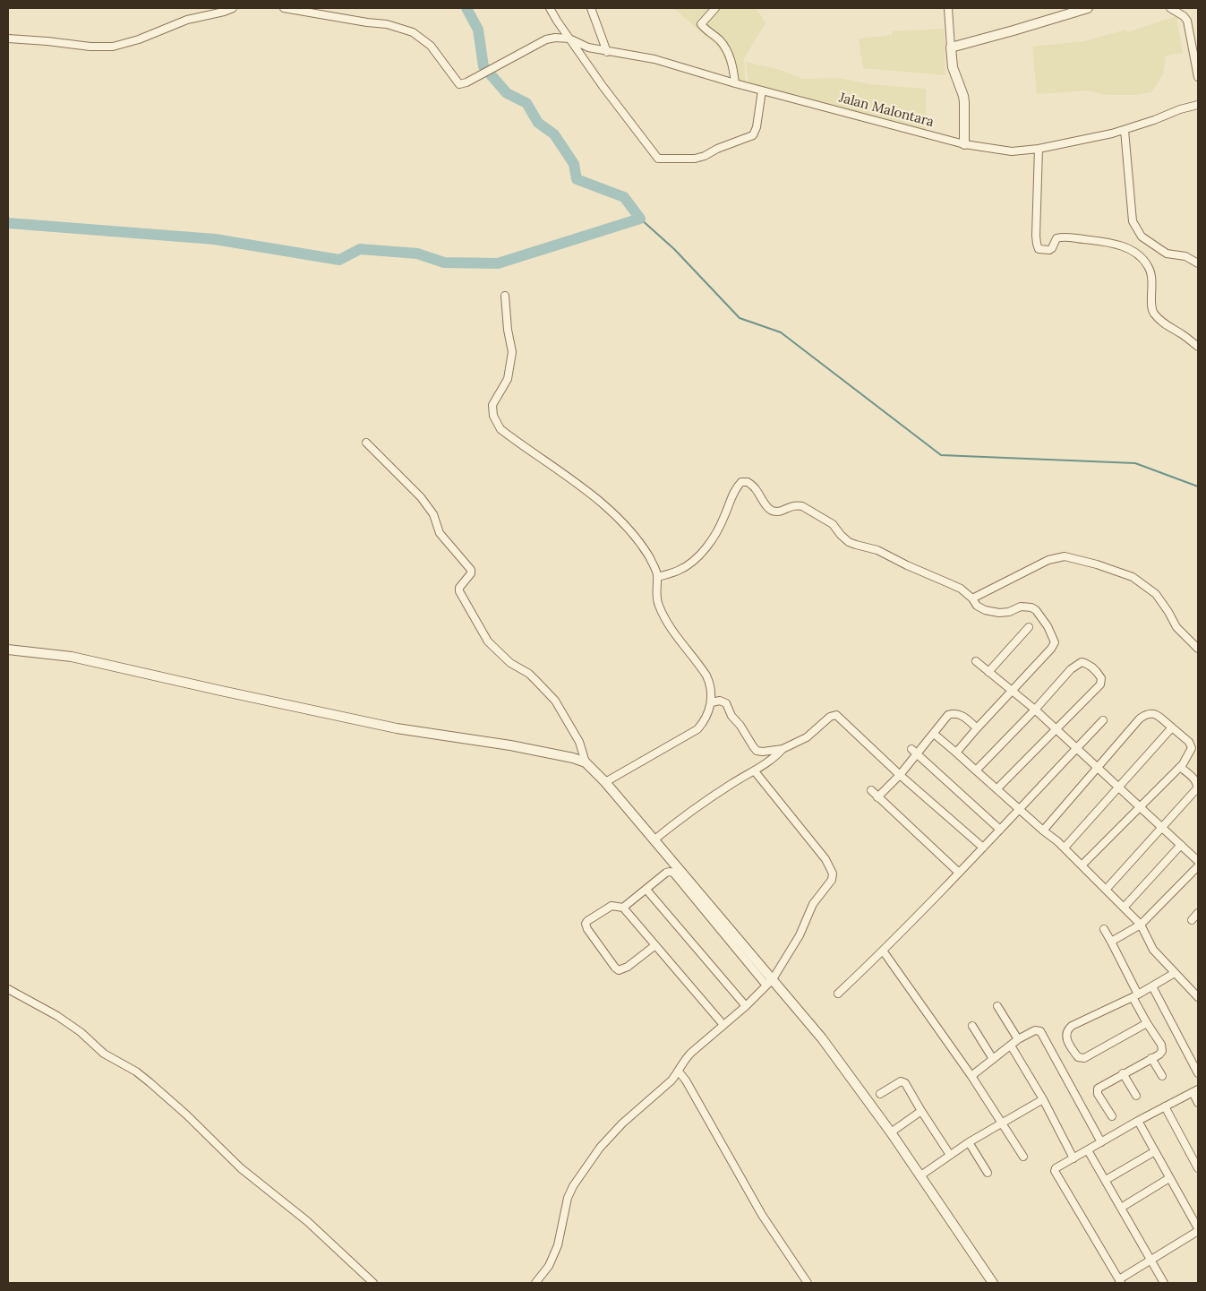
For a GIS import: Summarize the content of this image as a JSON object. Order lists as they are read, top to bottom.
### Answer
{
  "streets": {
    "street": ["Jalan Malontara"]
  }
}
